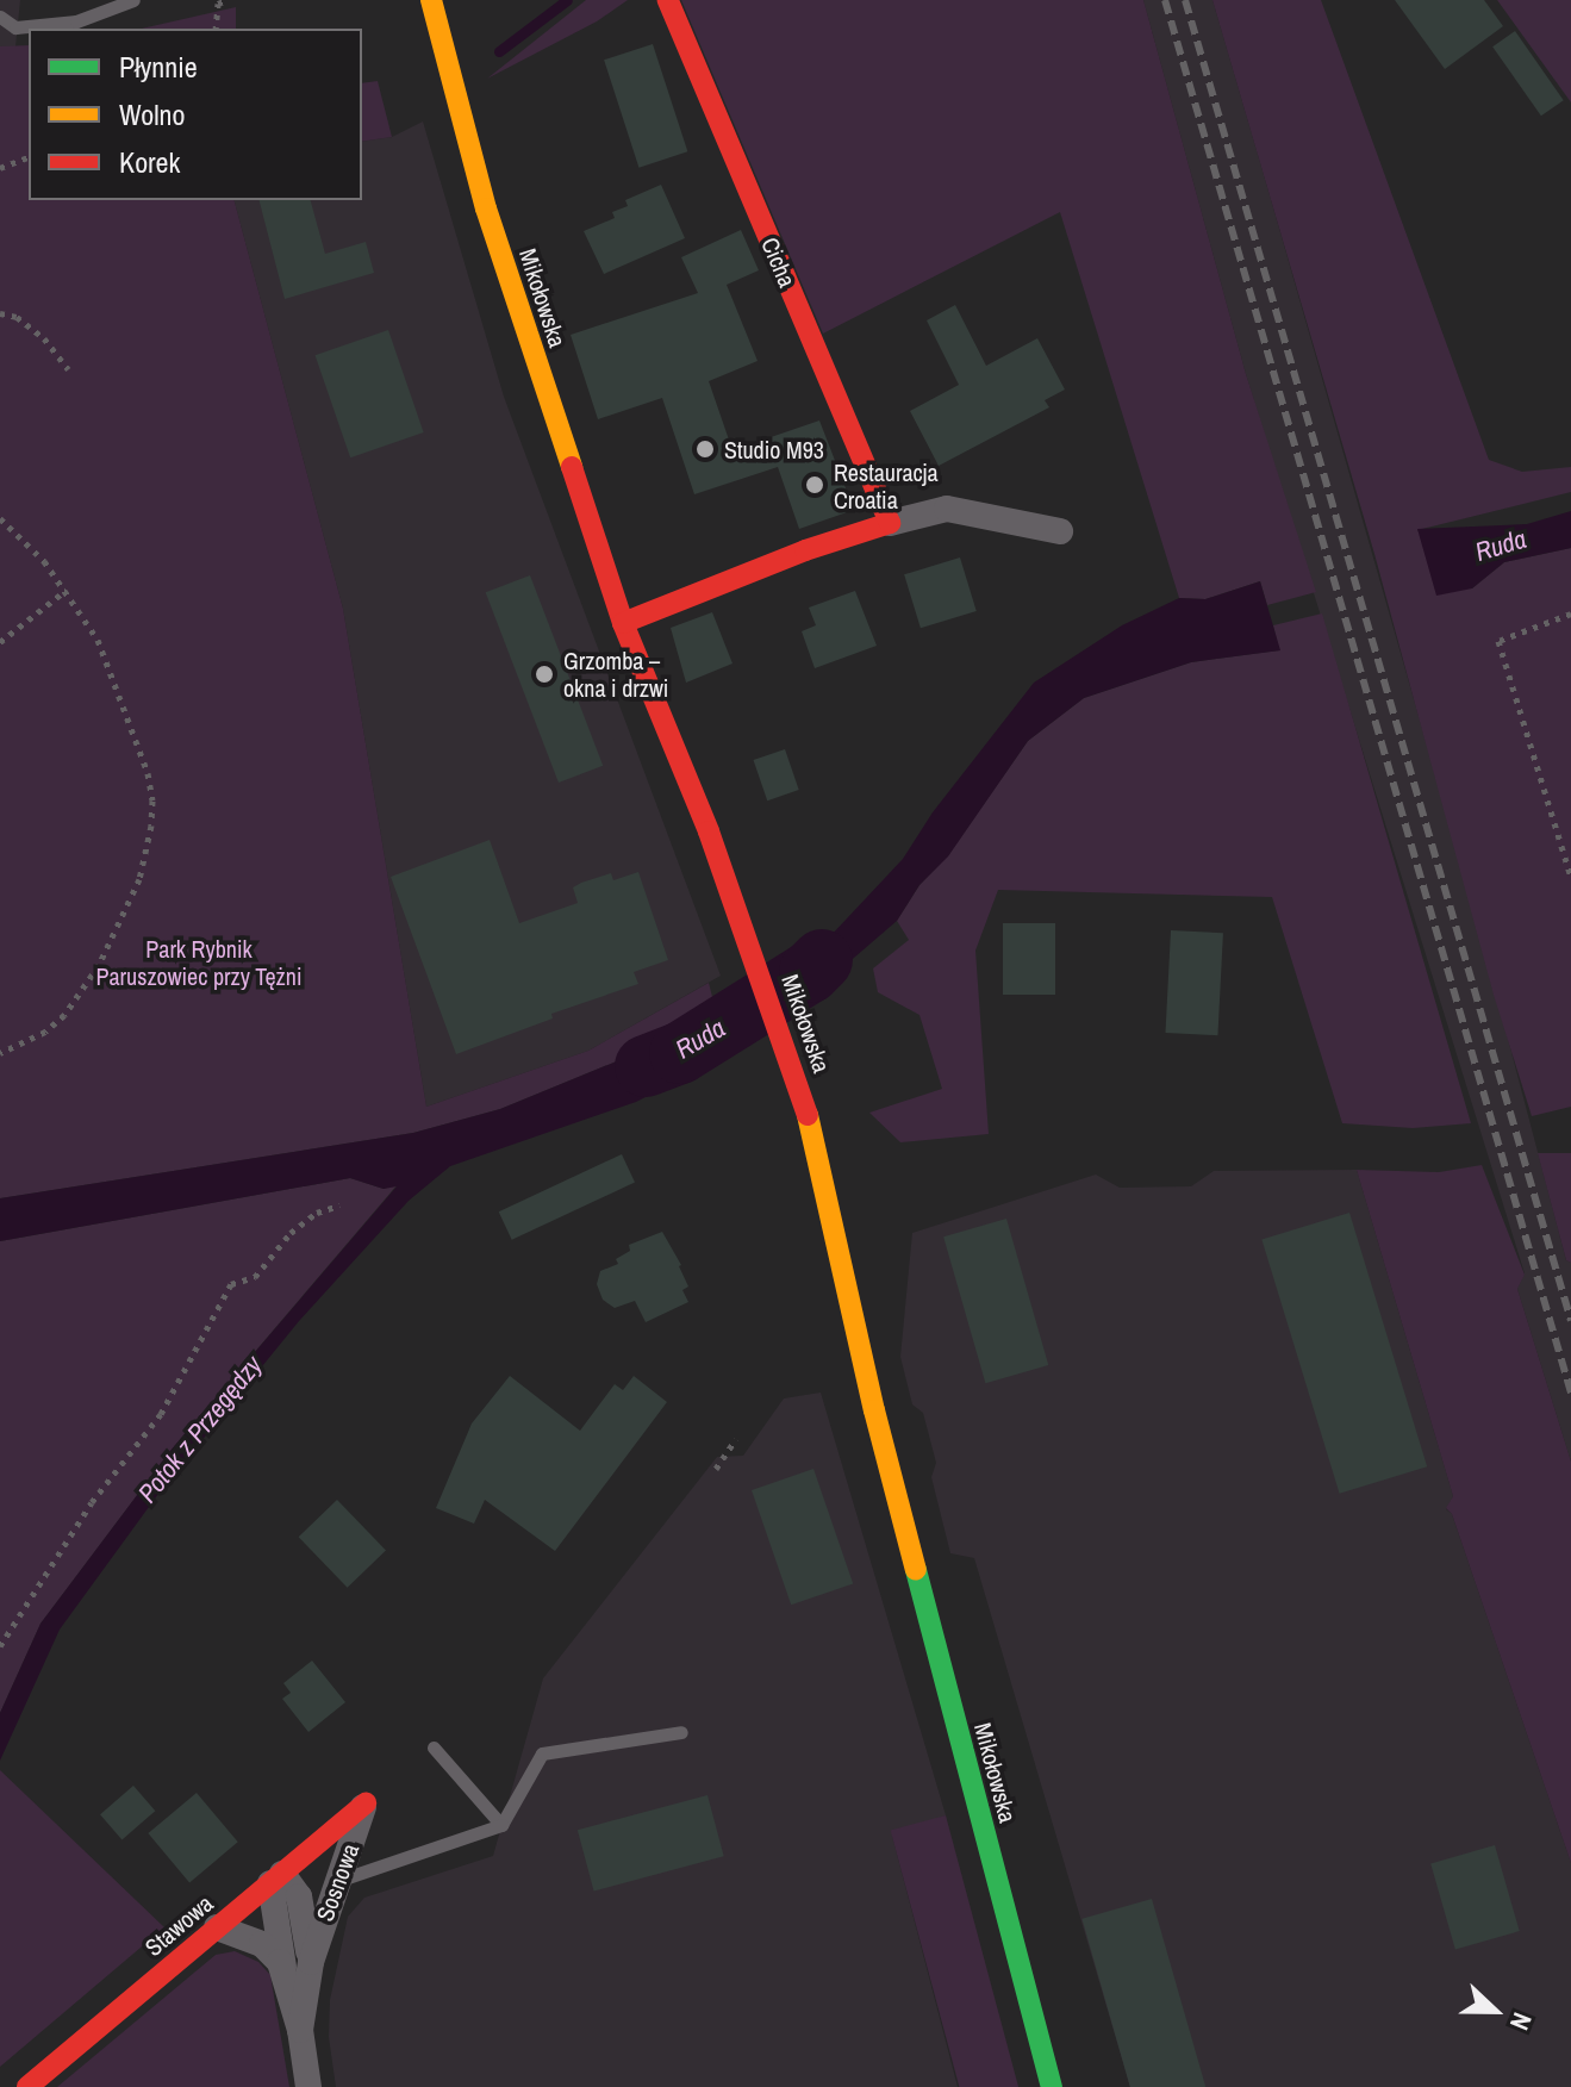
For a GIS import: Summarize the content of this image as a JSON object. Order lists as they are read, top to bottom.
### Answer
{
  "streets": {
    "main road": ["Cicha", "Mikołowska", "Stawowa"],
    "street": ["Sosnowa"]
  },
  "crossings": [
    ["Sosnowa", "Stawowa"]
  ],
  "water": ["Ruda", "Potok z Przegędzy"],
  "parks": ["Park Rybnik Paruszowiec przy Tężni"],
  "places": ["Studio M93", "Restauracja Croatia", "Grzomba – okna i drzwi"],
  "legend": ["Płynnie", "Wolno", "Korek"],
  "north": "right"
}
